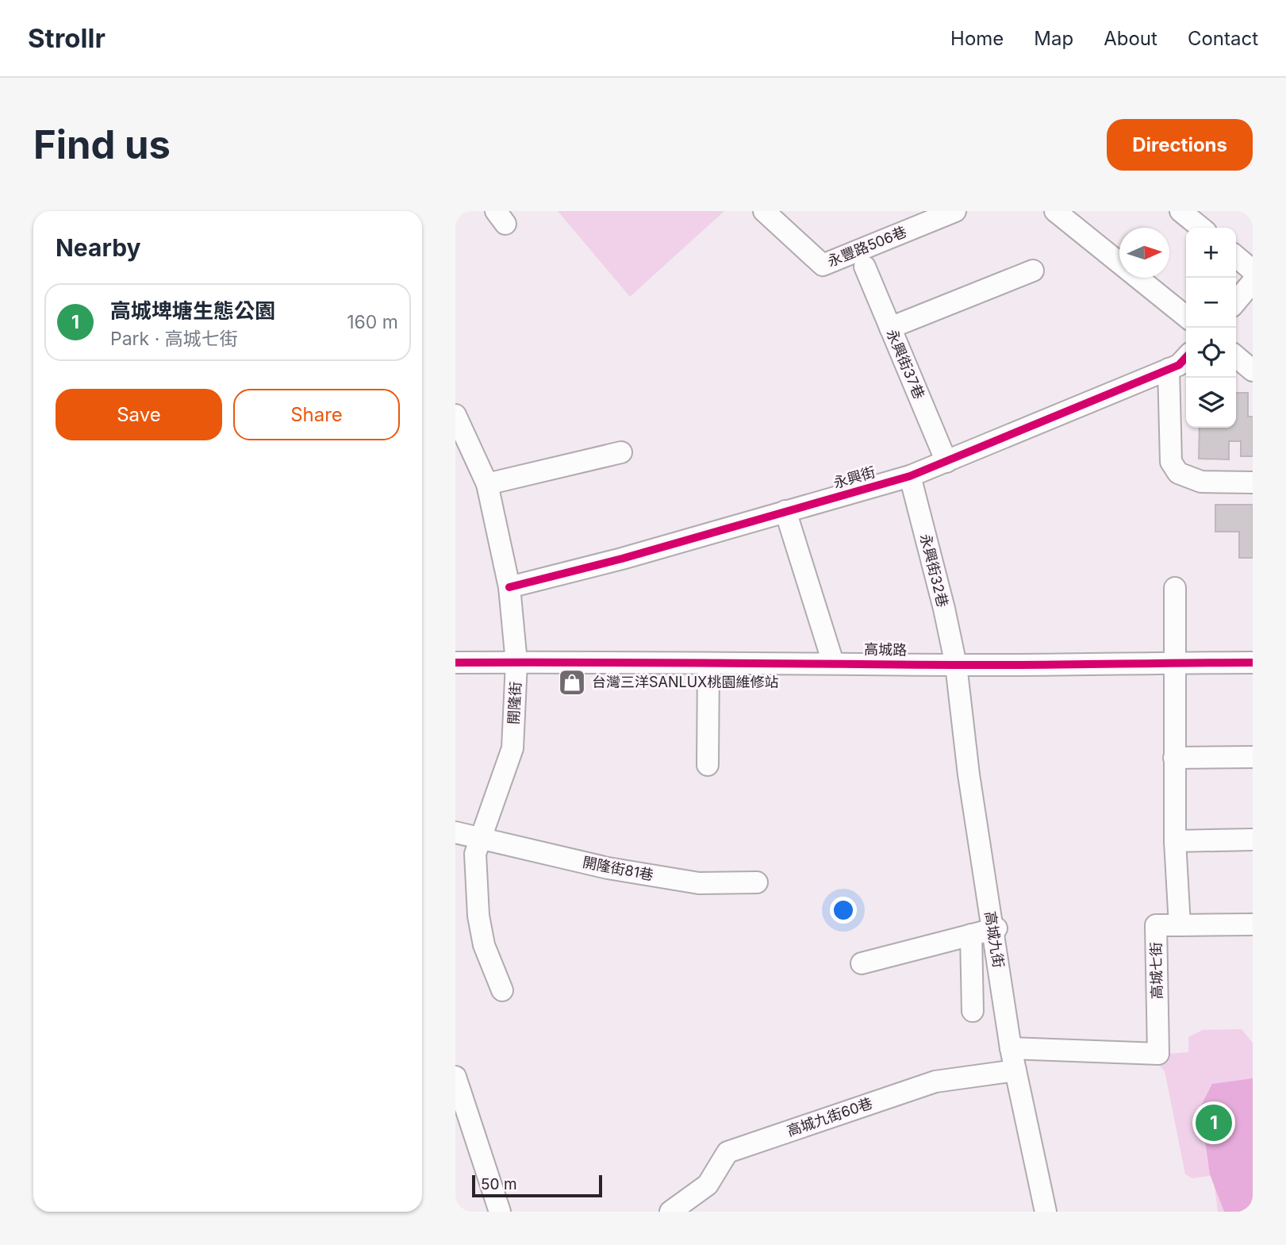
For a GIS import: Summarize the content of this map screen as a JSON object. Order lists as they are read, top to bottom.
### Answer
{
  "streets": {
    "street": [
      "永豐路506巷",
      "永興街37巷",
      "永興街",
      "永興街32巷",
      "高城路",
      "開隆街",
      "開隆街81巷",
      "高城九街",
      "高城七街",
      "高城九街60巷"
    ]
  },
  "crossings": [
    ["永興街37巷", "永興街"],
    ["永興街", "永興街32巷"],
    ["永興街", "開隆街"],
    ["永興街32巷", "高城路"],
    ["永興街32巷", "高城九街"],
    ["高城路", "開隆街"],
    ["高城路", "高城九街"],
    ["開隆街", "開隆街81巷"],
    ["高城九街", "高城七街"],
    ["高城九街", "高城九街60巷"]
  ],
  "places": {
    "shop": ["台灣三洋SANLUX桃園維修站"]
  },
  "scale_bar": "50 m",
  "north": "right",
  "page": {
    "header": "Strollr",
    "nav": [
      "Home",
      "Map",
      "About",
      "Contact"
    ],
    "buttons": [
      "Directions",
      ["Save", "Share"]
    ],
    "title": "Find us",
    "heading": "Nearby",
    "map_buttons": ["+", "−"],
    "list": [
      {
        "mark": "1",
        "name": "高城埤塘生態公園",
        "note": "Park · 高城七街",
        "value": "160 m"
      }
    ],
    "pins": "1",
    "scale": "50 m"
  }
}
